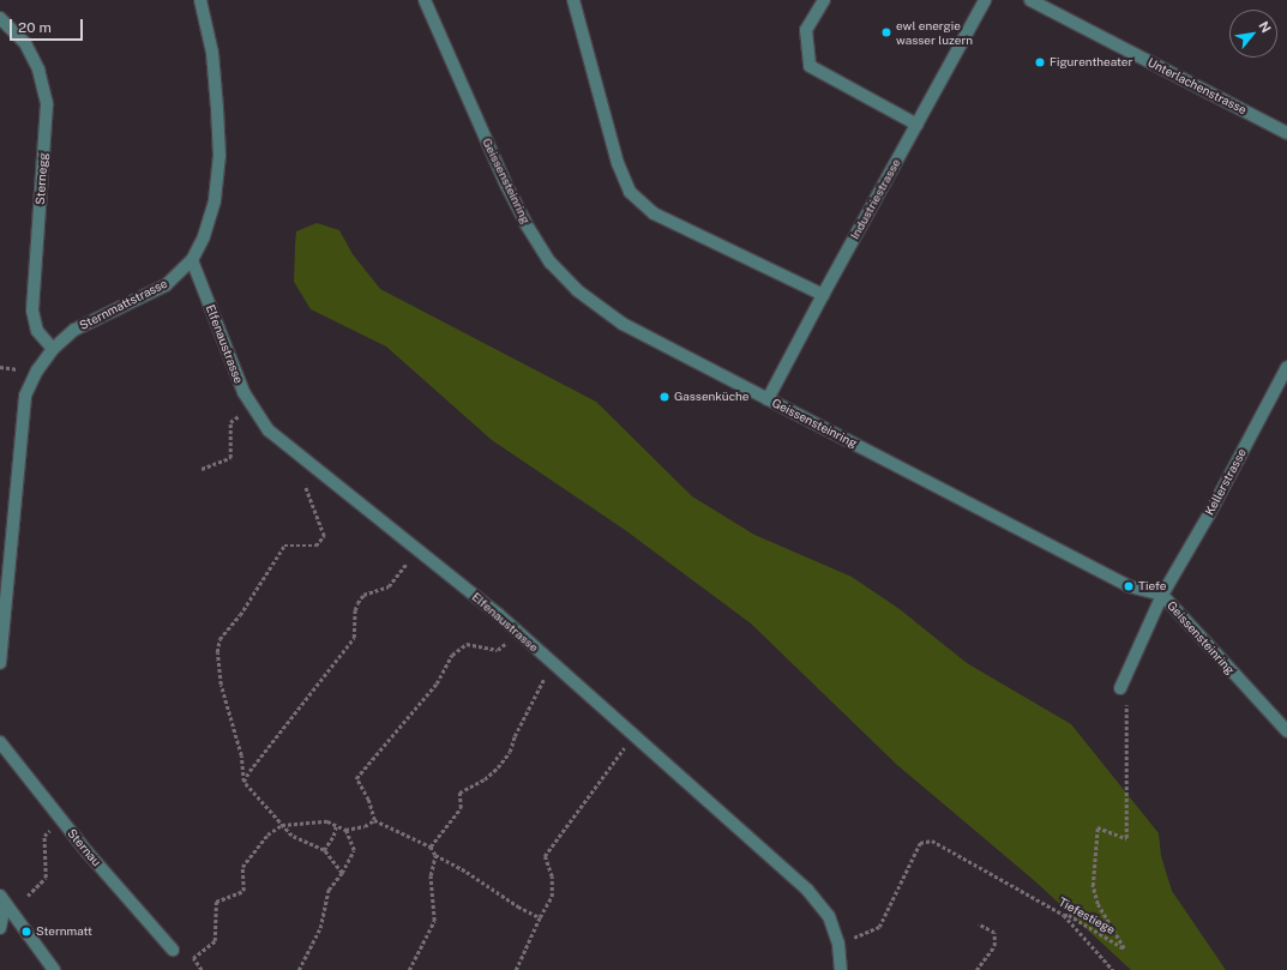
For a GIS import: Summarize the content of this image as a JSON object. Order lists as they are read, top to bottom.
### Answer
{
  "streets": {
    "street": [
      "Unterlachenstrasse",
      "Sternegg",
      "Geissensteinring",
      "Industriestrasse",
      "Sternmattstrasse",
      "Elfenaustrasse",
      "Kellerstrasse",
      "Sternau"
    ],
    "path": ["Tiefestiege"]
  },
  "crossings": [
    ["Sternegg", "Sternmattstrasse"],
    ["Geissensteinring", "Industriestrasse"],
    ["Geissensteinring", "Kellerstrasse"],
    ["Sternmattstrasse", "Elfenaustrasse"],
    ["Kellerstrasse", "Tiefestiege"]
  ],
  "places": [
    "ewl energie wasser luzern",
    "Figurentheater",
    "Gassenküche",
    "Tiefe",
    "Sternmatt"
  ],
  "scale_bar": "20 m",
  "north": "top right"
}
